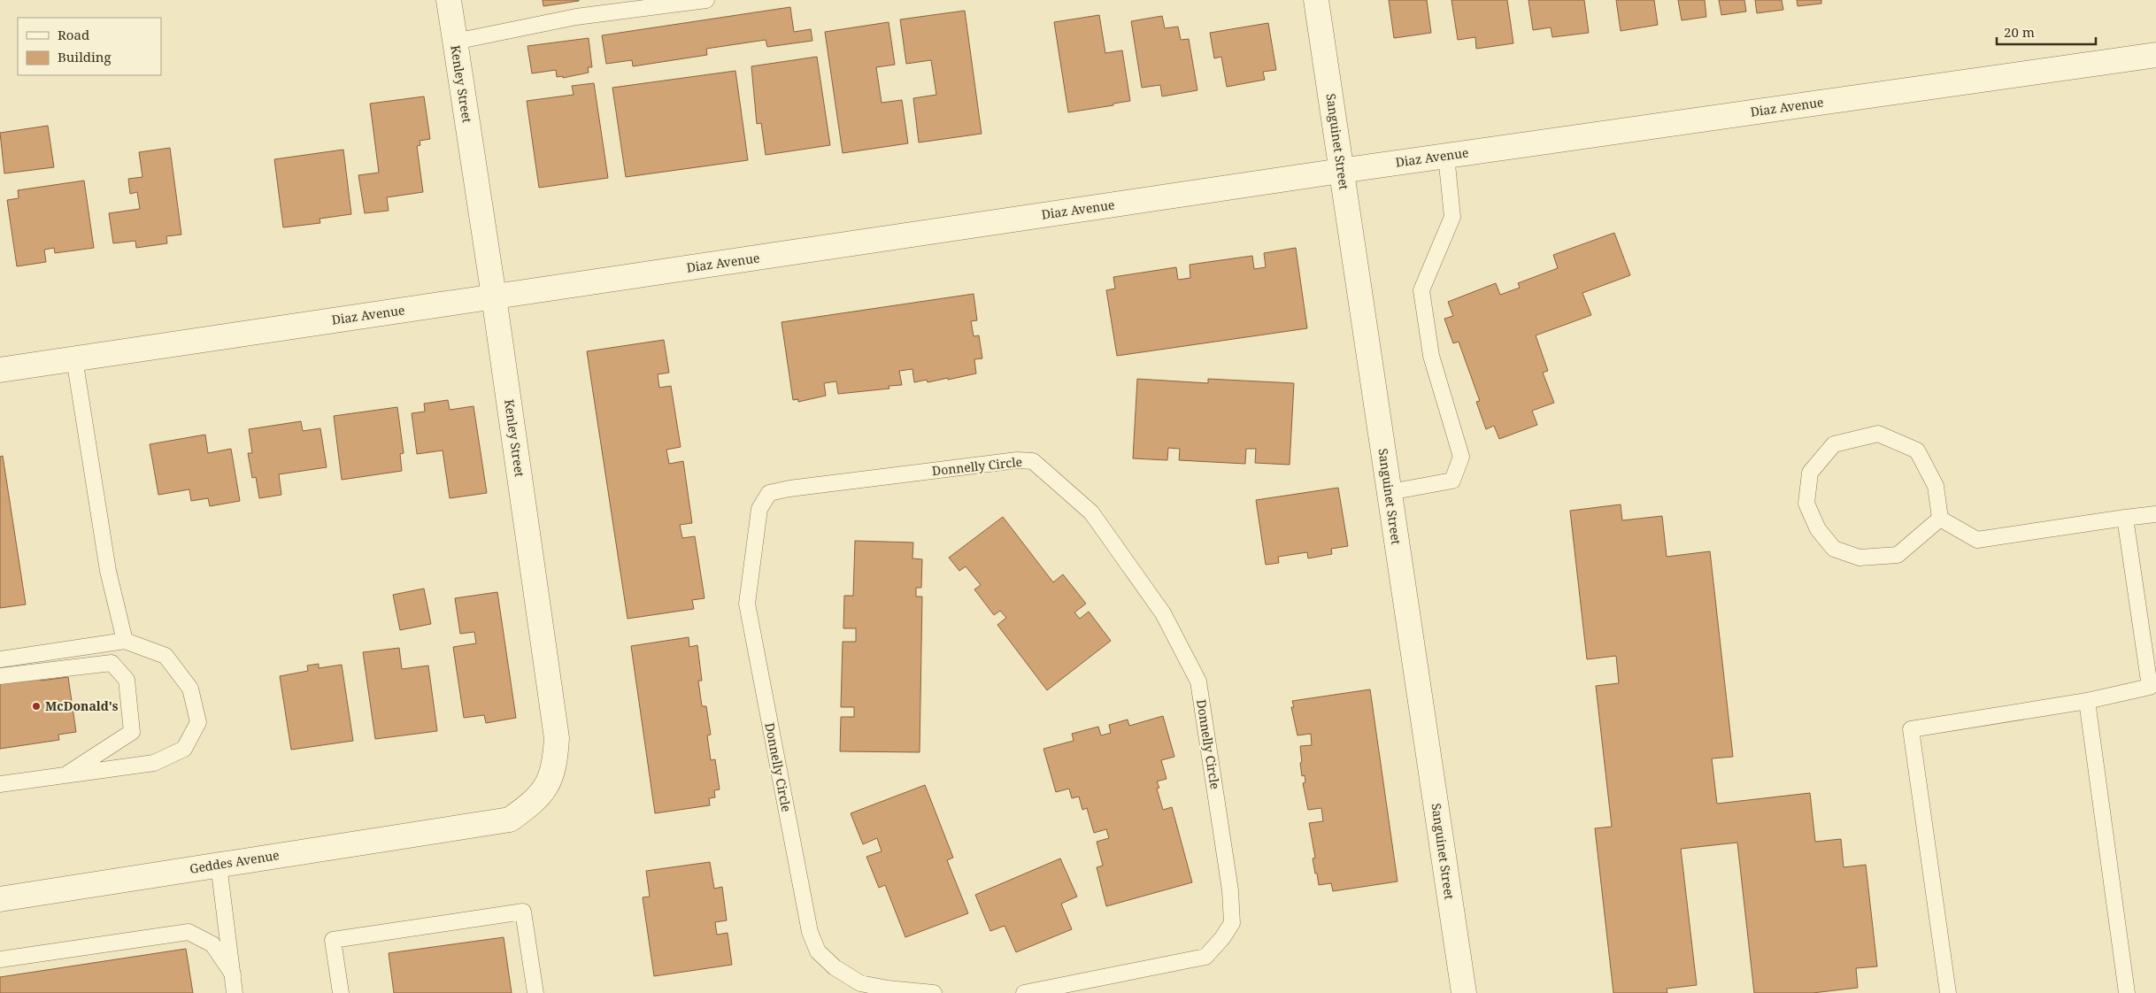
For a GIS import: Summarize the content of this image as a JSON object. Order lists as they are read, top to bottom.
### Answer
{
  "streets": {
    "street": [
      "Kenley Street",
      "Diaz Avenue",
      "Sanguinet Street",
      "Geddes Avenue"
    ],
    "lane": ["Donnelly Circle"]
  },
  "crossings": [
    ["Kenley Street", "Diaz Avenue"],
    ["Kenley Street", "Geddes Avenue"],
    ["Diaz Avenue", "Sanguinet Street"]
  ],
  "places": ["McDonald's"],
  "legend": ["Road", "Building"],
  "scale_bar": "20 m"
}
